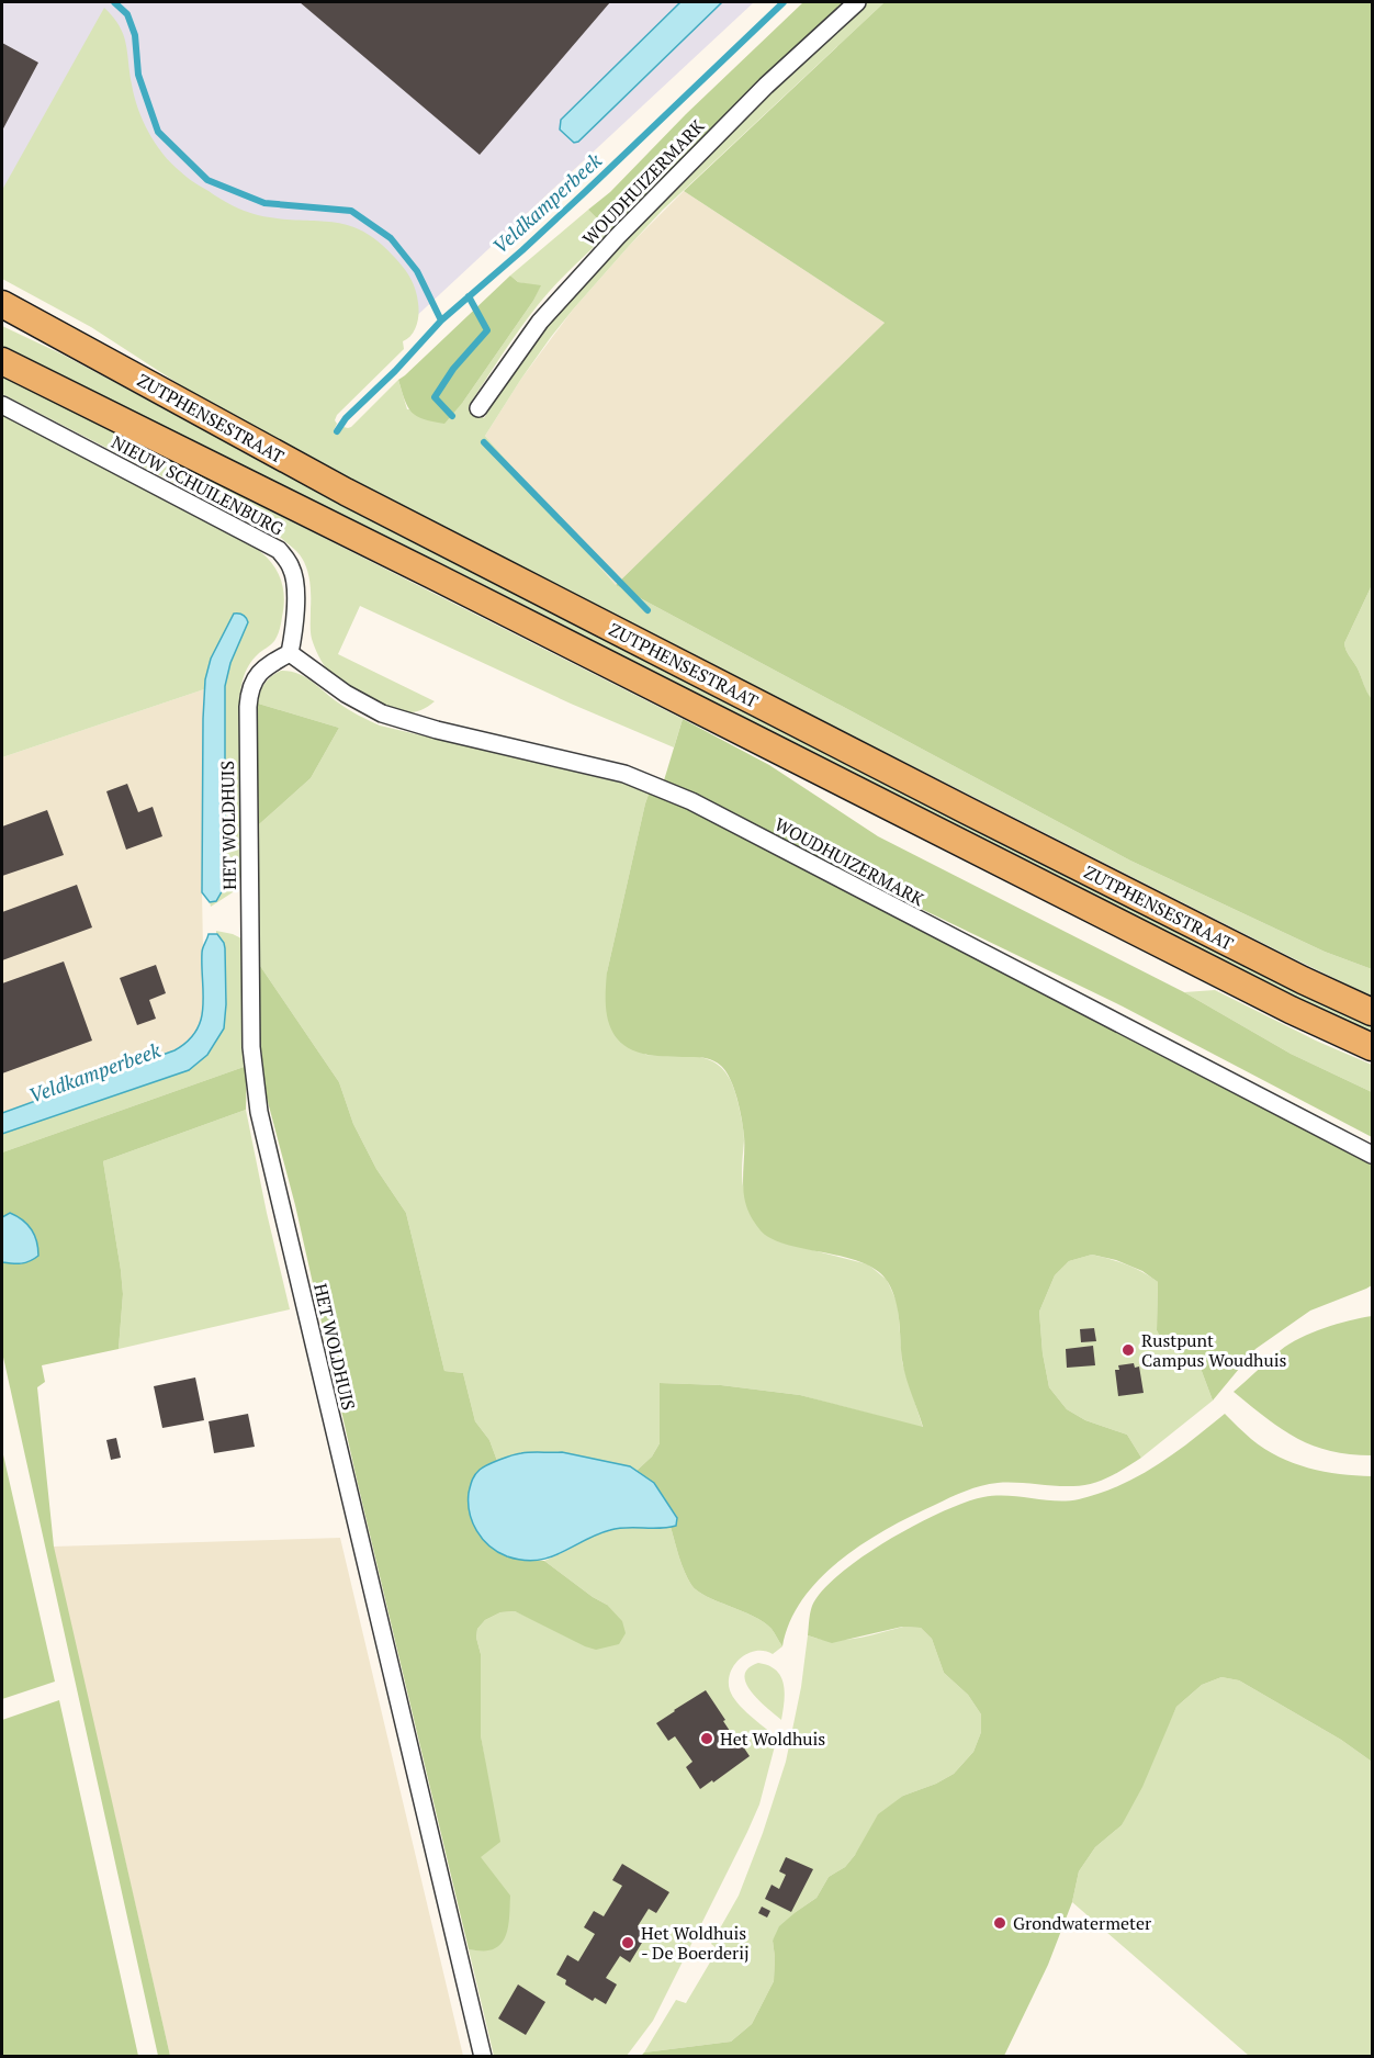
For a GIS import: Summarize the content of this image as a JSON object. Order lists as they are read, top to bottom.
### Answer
{
  "streets": {
    "main road": ["ZUTPHENSESTRAAT"],
    "street": ["WOUDHUIZERMARK", "NIEUW SCHUILENBURG", "HET WOLDHUIS"]
  },
  "crossings": [
    ["WOUDHUIZERMARK", "NIEUW SCHUILENBURG"],
    ["WOUDHUIZERMARK", "HET WOLDHUIS"],
    ["NIEUW SCHUILENBURG", "HET WOLDHUIS"]
  ],
  "water": ["Veldkamperbeek"],
  "places": [
    "Rustpunt Campus Woudhuis",
    "Het Woldhuis",
    "Grondwatermeter",
    "Het Woldhuis - De Boerderij"
  ]
}
